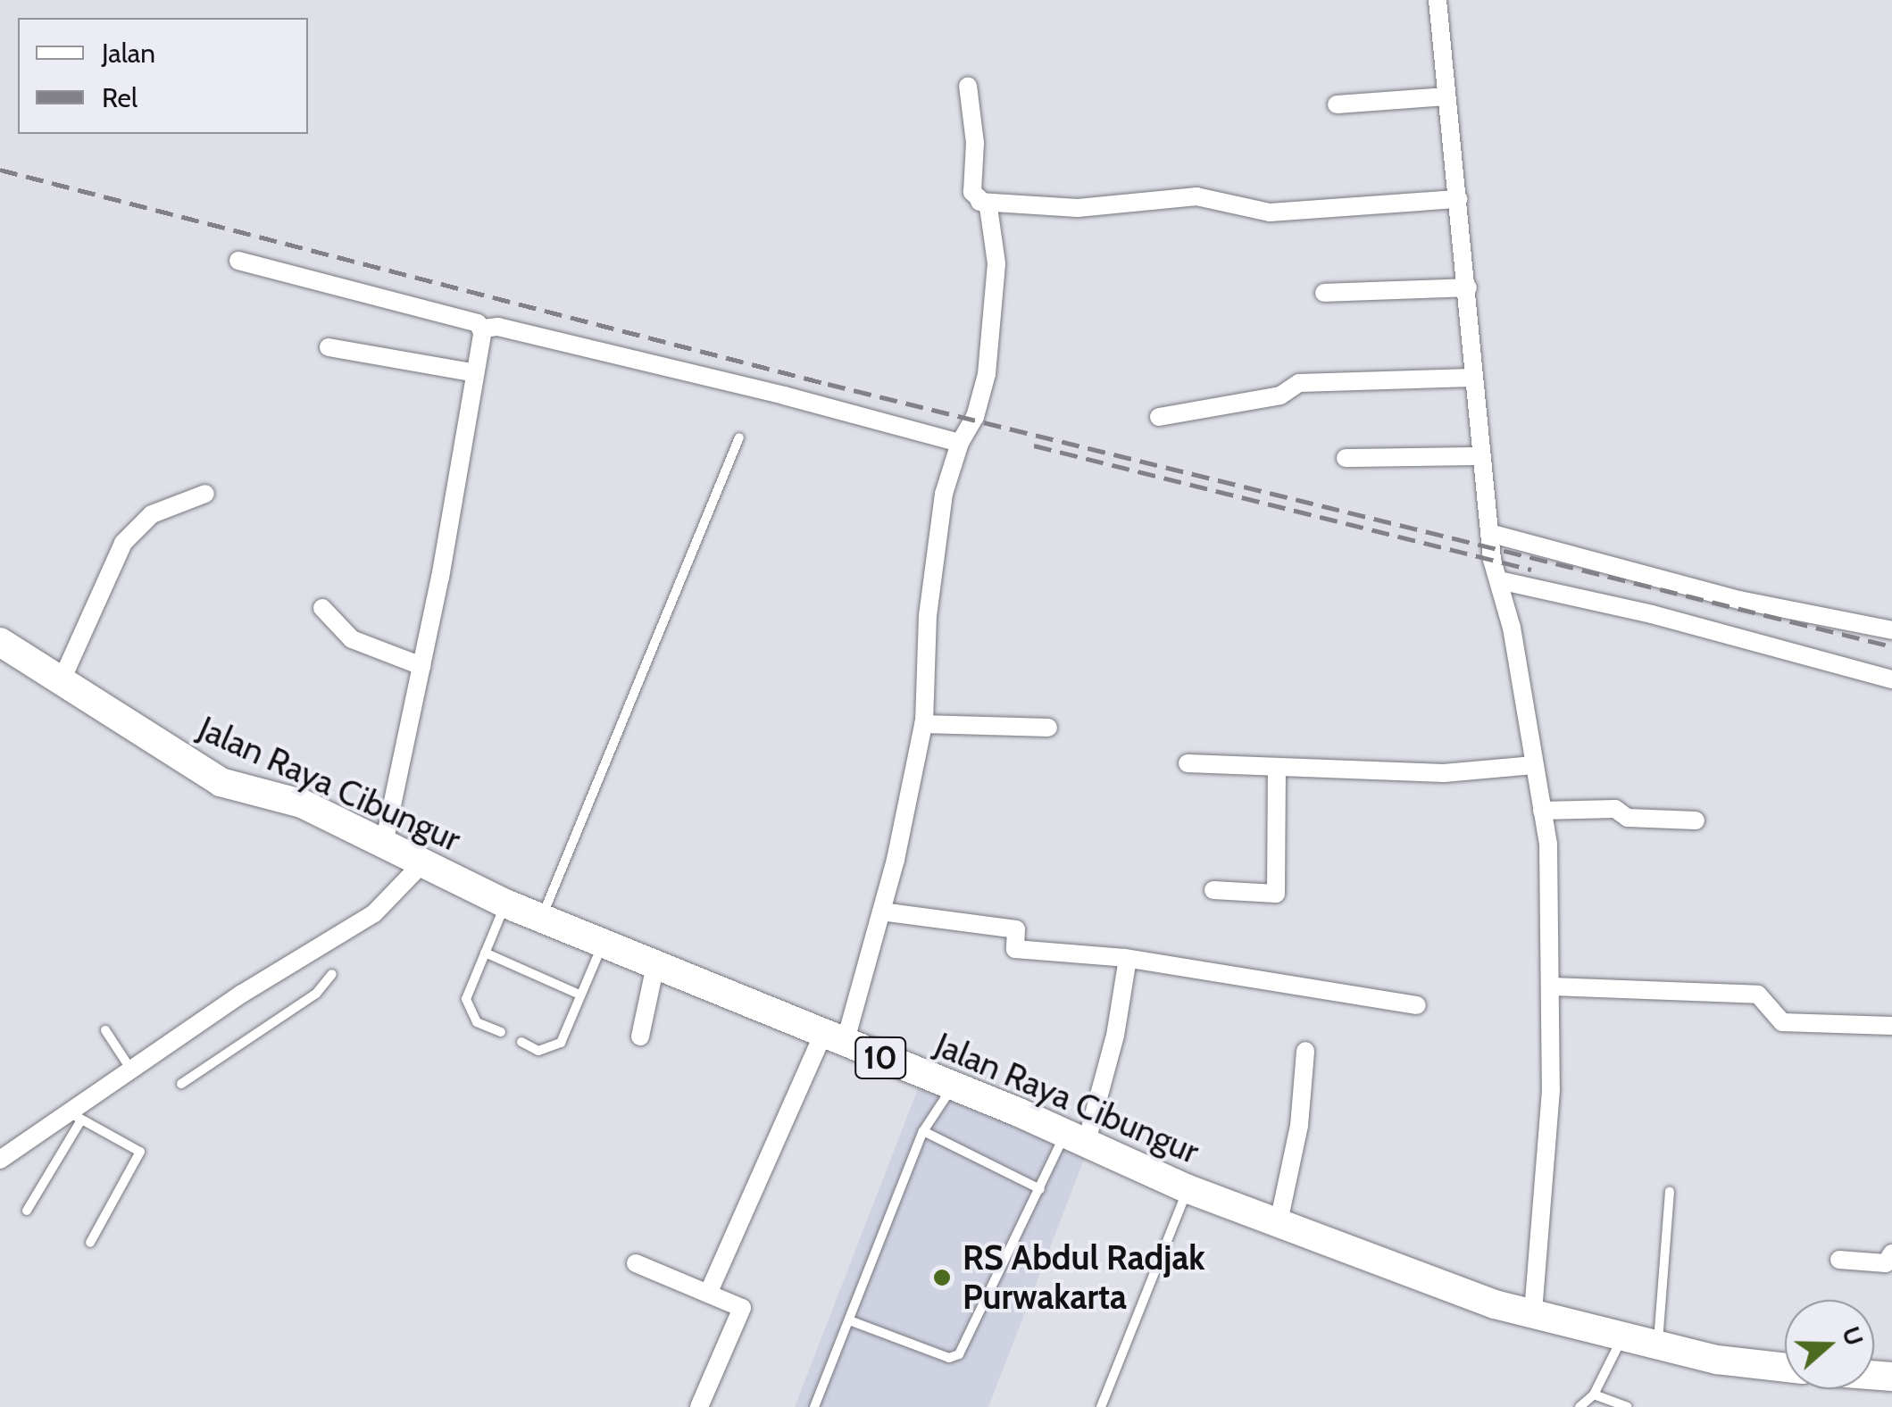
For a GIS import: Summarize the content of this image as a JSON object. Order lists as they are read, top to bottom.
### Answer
{
  "streets": {
    "highway": ["Jalan Raya Cibungur", "10"]
  },
  "places": ["RS Abdul Radjak Purwakarta"],
  "legend": ["Jalan", "Rel"],
  "north": "right"
}
